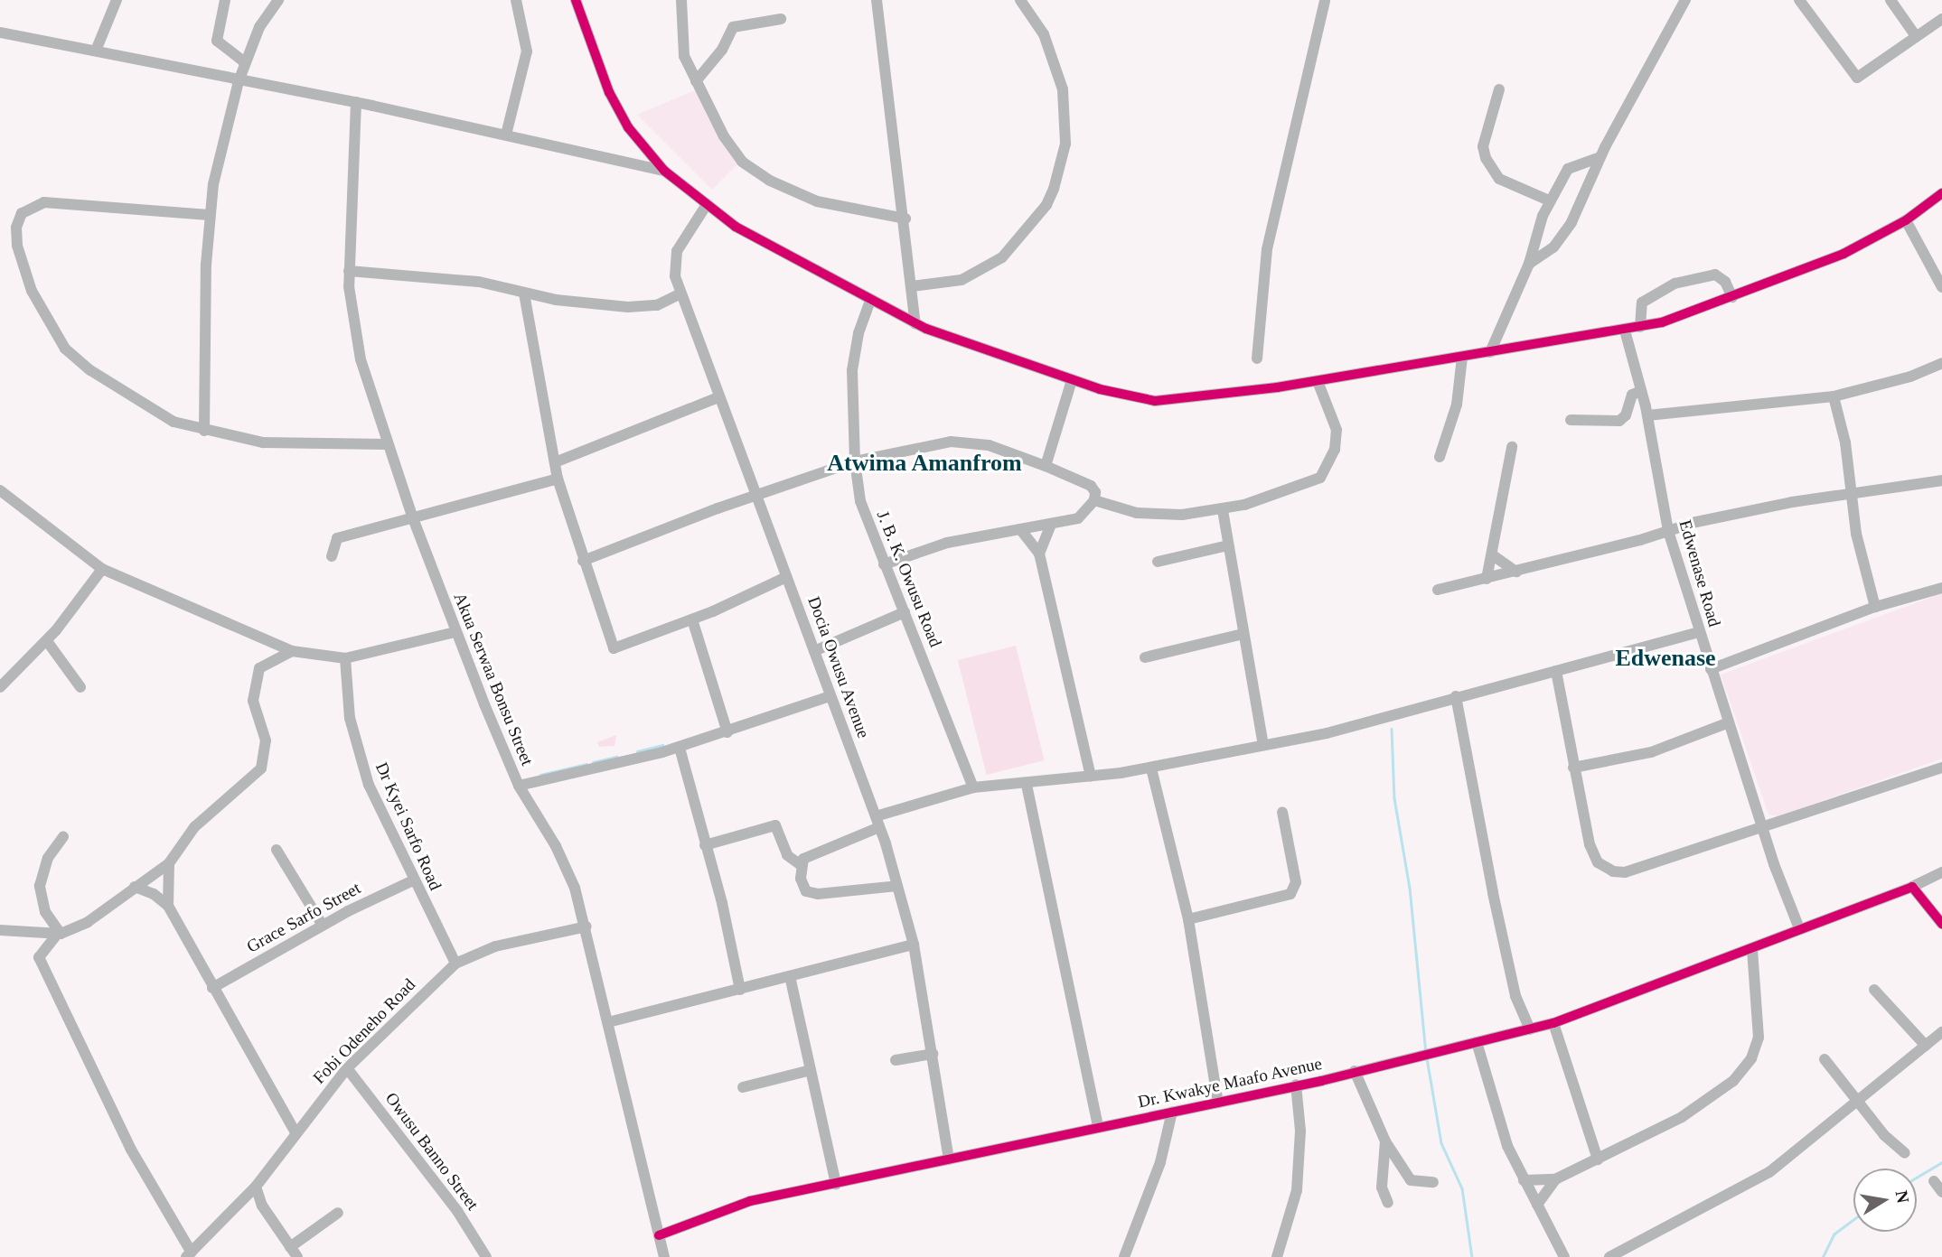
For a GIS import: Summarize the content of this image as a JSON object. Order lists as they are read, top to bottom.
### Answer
{
  "streets": {
    "street": [
      "Edwenase Road",
      "J. B. K. Owusu Road",
      "Docia Owusu Avenue",
      "Akua Serwaa Bonsu Street",
      "Dr Kyei Sarfo Road",
      "Grace Sarfo Street",
      "Fobi Odeneho Road",
      "Dr. Kwakye Maafo Avenue",
      "Owusu Banno Street"
    ]
  },
  "crossings": [
    ["Edwenase Road", "Dr. Kwakye Maafo Avenue"],
    ["Docia Owusu Avenue", "Dr. Kwakye Maafo Avenue"],
    ["Akua Serwaa Bonsu Street", "Fobi Odeneho Road"],
    ["Akua Serwaa Bonsu Street", "Dr. Kwakye Maafo Avenue"],
    ["Dr Kyei Sarfo Road", "Grace Sarfo Street"],
    ["Dr Kyei Sarfo Road", "Fobi Odeneho Road"],
    ["Fobi Odeneho Road", "Owusu Banno Street"]
  ],
  "districts": ["Atwima Amanfrom", "Edwenase"],
  "north": "right"
}
